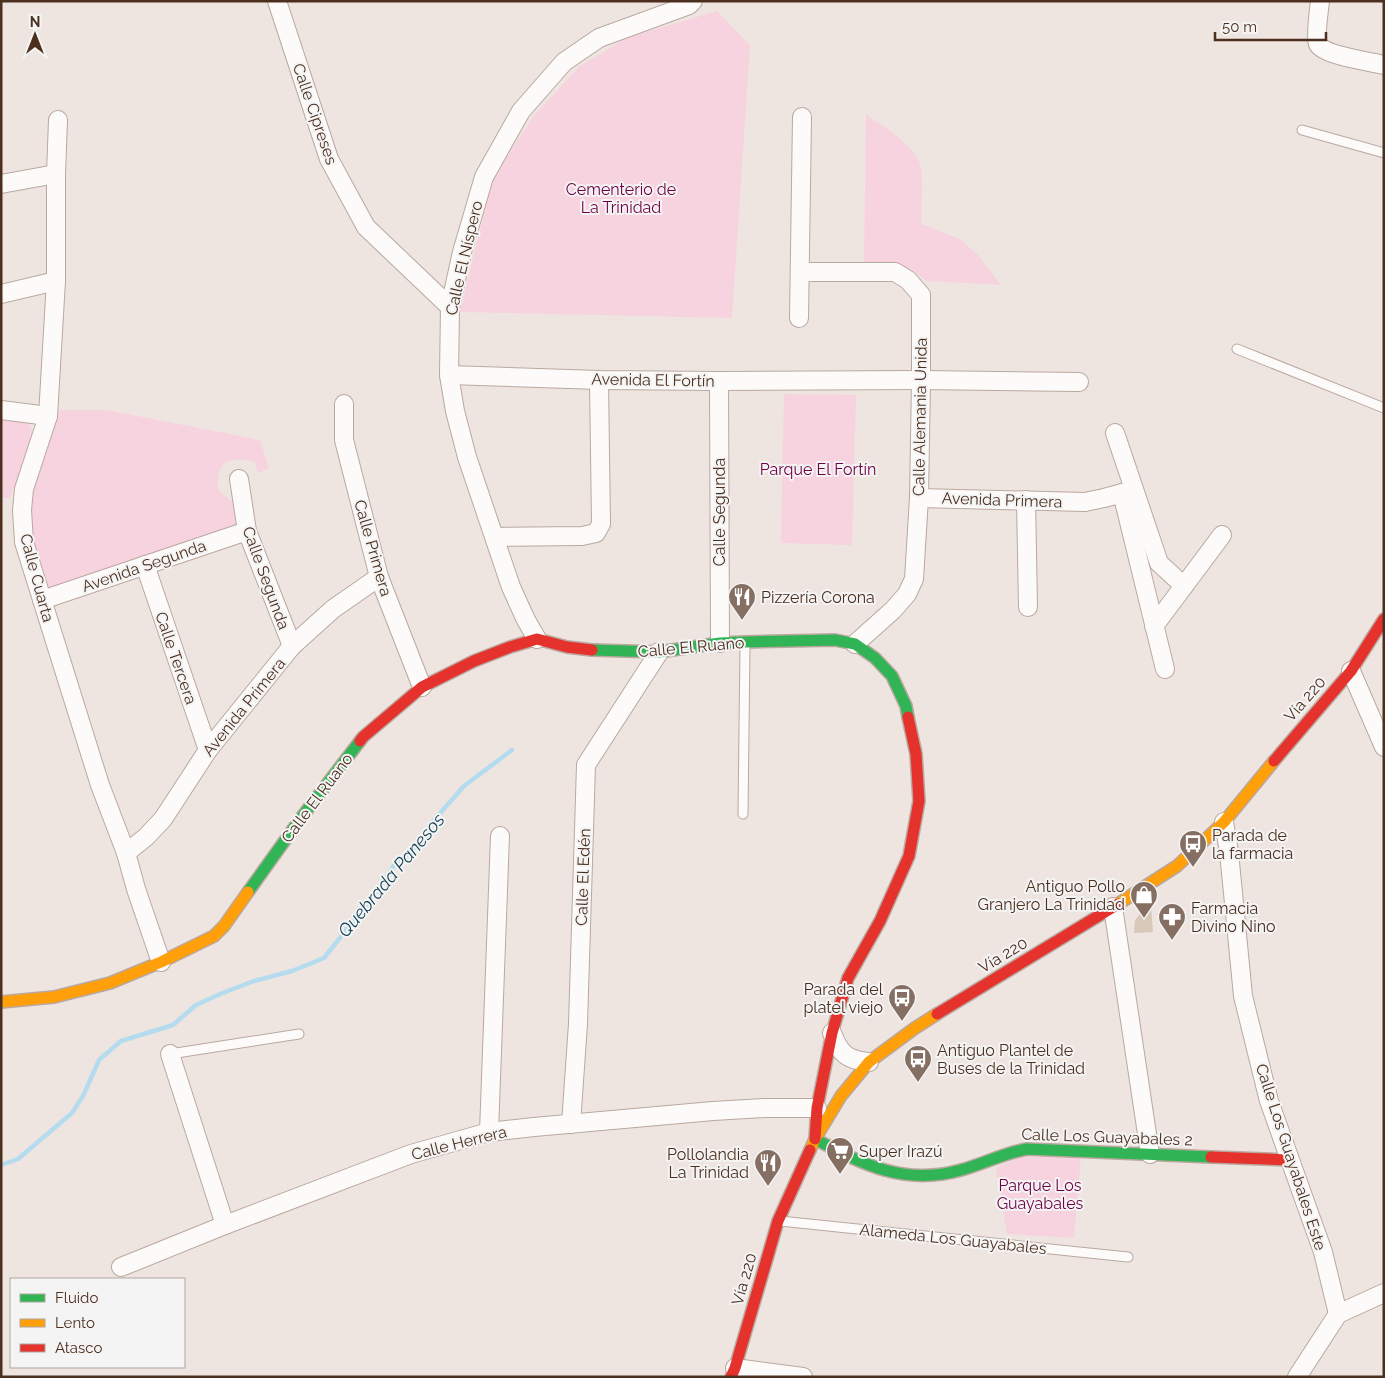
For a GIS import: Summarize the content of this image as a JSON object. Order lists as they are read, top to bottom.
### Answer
{
  "streets": {
    "street": [
      "Calle Cipreses",
      "Calle El Níspero",
      "Avenida El Fortín",
      "Calle Alemania Unida",
      "Avenida Primera",
      "Calle Segunda",
      "Calle Primera",
      "Avenida Segunda",
      "Calle Cuarta",
      "Calle El Ruano",
      "Calle Tercera",
      "Vía 220",
      "Calle El Edén",
      "Calle Los Guayabales 2",
      "Calle Herrera",
      "Calle Los Guayabales Este"
    ],
    "lane": ["Alameda Los Guayabales"]
  },
  "crossings": [
    ["Calle Cipreses", "Calle El Níspero"],
    ["Calle El Níspero", "Avenida El Fortín"],
    ["Calle El Níspero", "Calle El Ruano"],
    ["Avenida El Fortín", "Calle Alemania Unida"],
    ["Avenida El Fortín", "Calle Segunda"],
    ["Calle Alemania Unida", "Avenida Primera"],
    ["Calle Alemania Unida", "Calle El Ruano"],
    ["Avenida Primera", "Calle Segunda"],
    ["Avenida Primera", "Calle Primera"],
    ["Avenida Primera", "Calle Cuarta"],
    ["Avenida Primera", "Calle Tercera"],
    ["Calle Segunda", "Avenida Segunda"],
    ["Calle Segunda", "Calle El Ruano"],
    ["Calle Primera", "Calle El Ruano"],
    ["Avenida Segunda", "Calle Cuarta"],
    ["Avenida Segunda", "Calle Tercera"],
    ["Calle Cuarta", "Calle El Ruano"],
    ["Calle El Ruano", "Vía 220"],
    ["Calle El Ruano", "Calle El Edén"],
    ["Calle El Ruano", "Calle Los Guayabales 2"],
    ["Calle El Ruano", "Calle Herrera"],
    ["Vía 220", "Calle Los Guayabales 2"],
    ["Vía 220", "Calle Los Guayabales Este"],
    ["Vía 220", "Alameda Los Guayabales"],
    ["Calle El Edén", "Calle Herrera"],
    ["Calle Los Guayabales 2", "Calle Los Guayabales Este"]
  ],
  "water": ["Quebrada Panesos"],
  "parks": ["Cementerio de La Trinidad", "Parque El Fortín", "Parque Los Guayabales"],
  "places": {
    "restaurant": ["Pizzería Corona", "Pollolandia La Trinidad"],
    "bus stop": ["Parada de la farmacia", "Parada del platel viejo", "Antiguo Plantel de Buses de la Trinidad"],
    "shop": ["Antiguo Pollo Granjero La Trinidad"],
    "pharmacy": ["Farmacia Divino Nino"],
    "supermarket": ["Super Irazú"]
  },
  "legend": ["Fluido", "Lento", "Atasco"],
  "scale_bar": "50 m",
  "north": "top"
}
